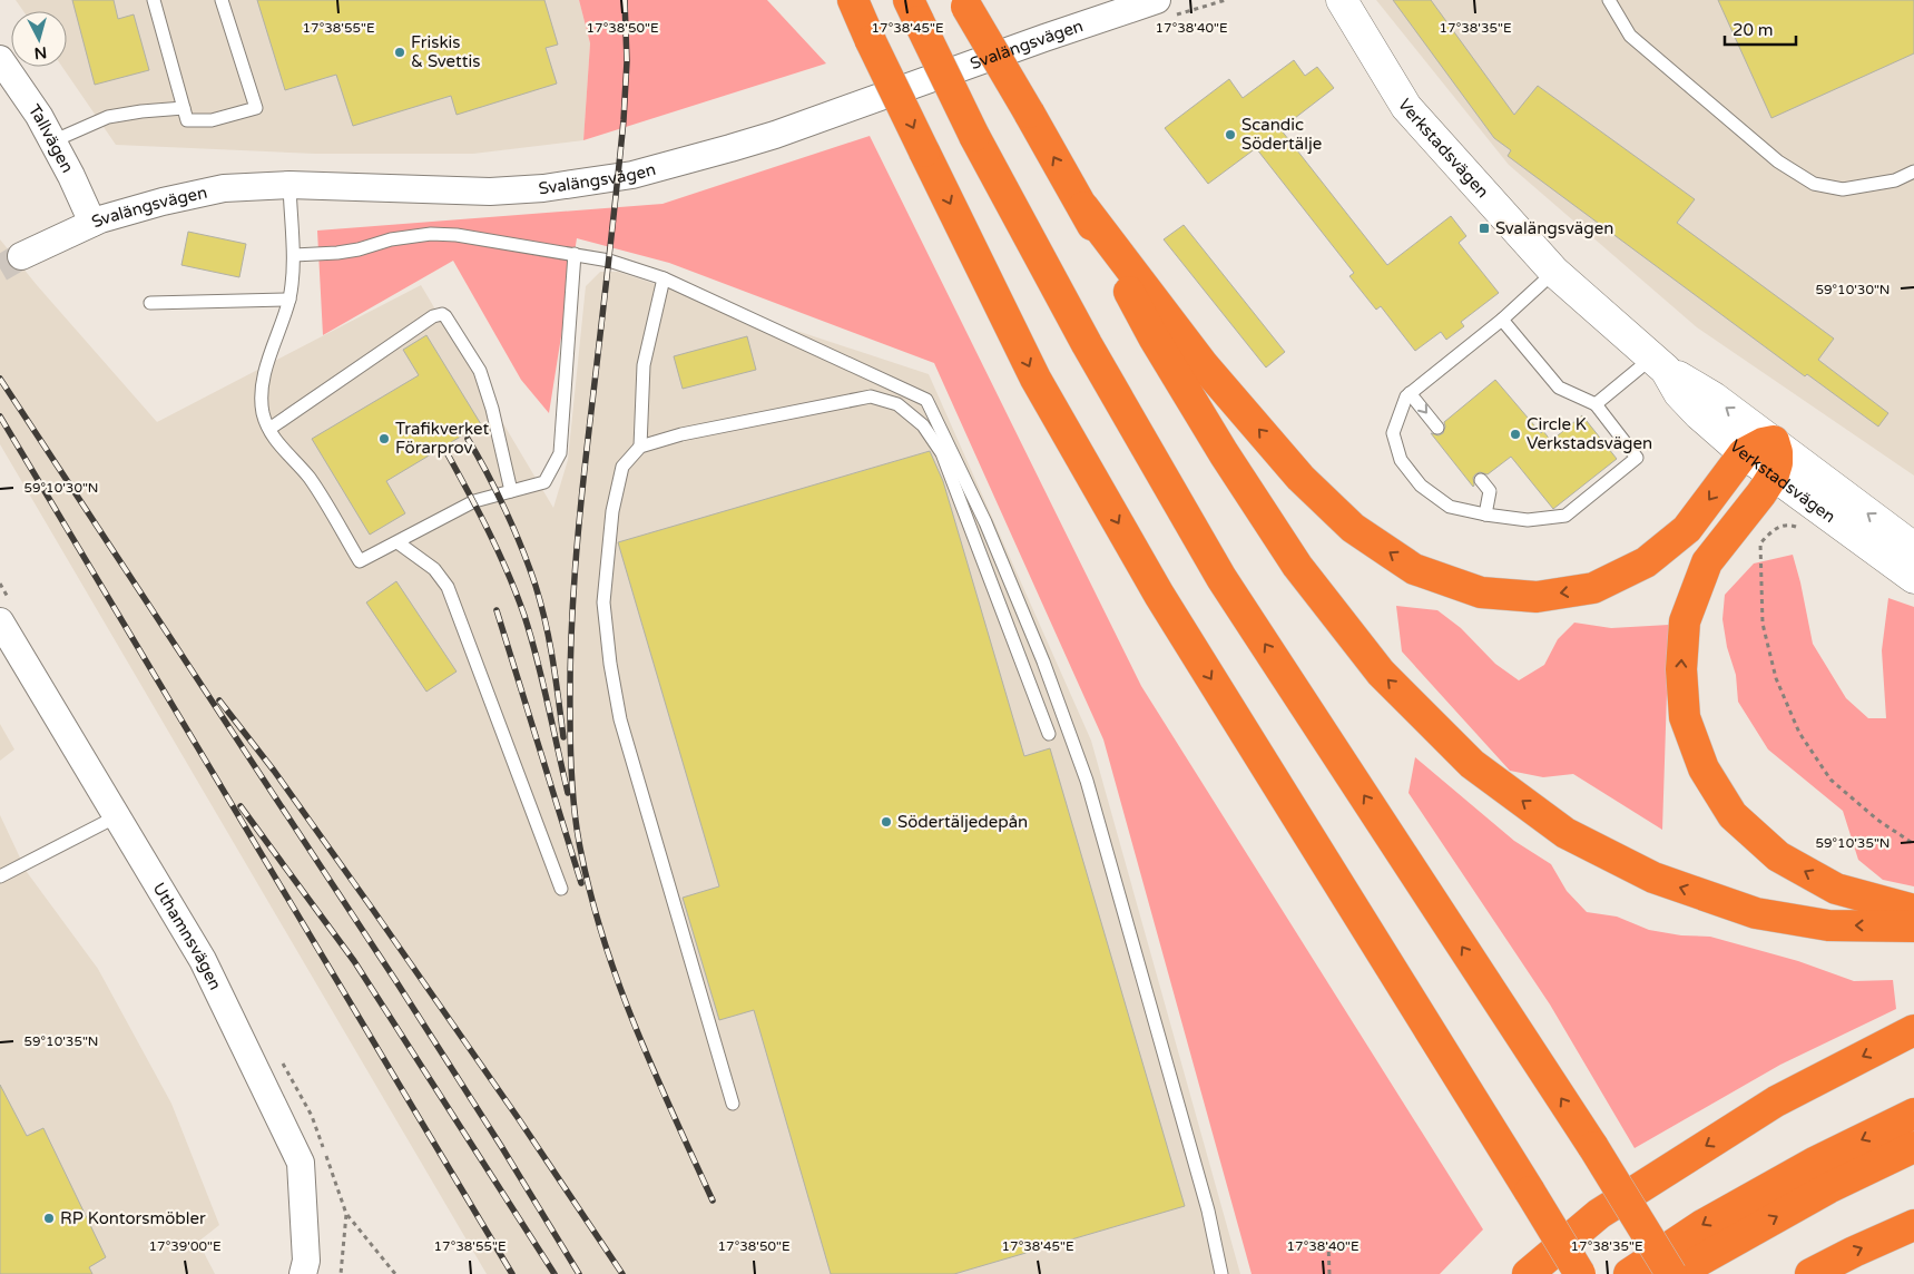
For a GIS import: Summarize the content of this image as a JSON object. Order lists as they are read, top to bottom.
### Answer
{
  "streets": {
    "main road": ["Verkstadsvägen"],
    "street": ["Svalängsvägen", "Tallvägen", "Uthamnsvägen"]
  },
  "crossings": [
    ["Svalängsvägen", "Tallvägen"]
  ],
  "places": {
    "other": [
      "Friskis & Svettis",
      "Scandic Södertälje",
      "Circle K Verkstadsvägen",
      "Trafikverket Förarprov",
      "Södertäljedepån",
      "RP Kontorsmöbler"
    ],
    "transit": ["Svalängsvägen"]
  },
  "scale_bar": "20 m",
  "north": "bottom",
  "coordinates": [
    "17°38'55\"E",
    "17°38'50\"E",
    "17°38'45\"E",
    "17°38'40\"E",
    "17°38'35\"E",
    "59°10'30\"N",
    "59°10'35\"N",
    "17°39'00\"E"
  ]
}
